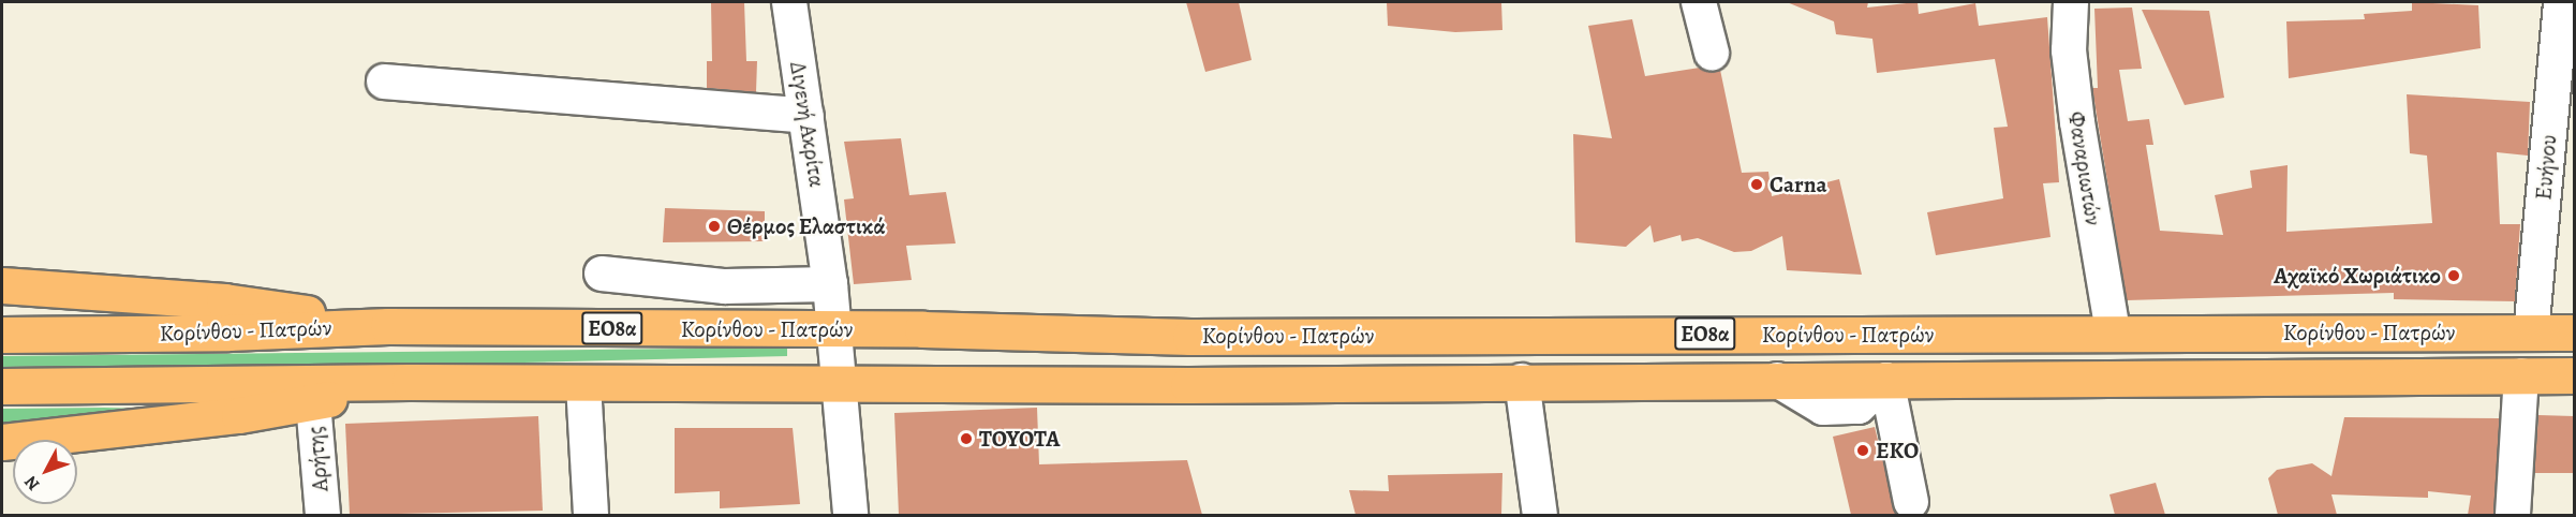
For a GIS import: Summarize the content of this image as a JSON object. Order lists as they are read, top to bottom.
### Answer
{
  "streets": {
    "highway": ["ΕΟ8α", "Κορίνθου - Πατρών"],
    "street": [
      "Διγενή Ακρίτα",
      "Ευήνου",
      "Φαναριωτών",
      "Αρήτης"
    ]
  },
  "crossings": [
    ["Διγενή Ακρίτα", "Κορίνθου - Πατρών"],
    ["Ευήνου", "Κορίνθου - Πατρών"],
    ["Φαναριωτών", "Κορίνθου - Πατρών"]
  ],
  "places": [
    "Carna",
    "Θέρμος Ελαστικά",
    "Αχαϊκό Χωριάτικο",
    "TOYOTA",
    "EKO"
  ],
  "north": "bottom left"
}
